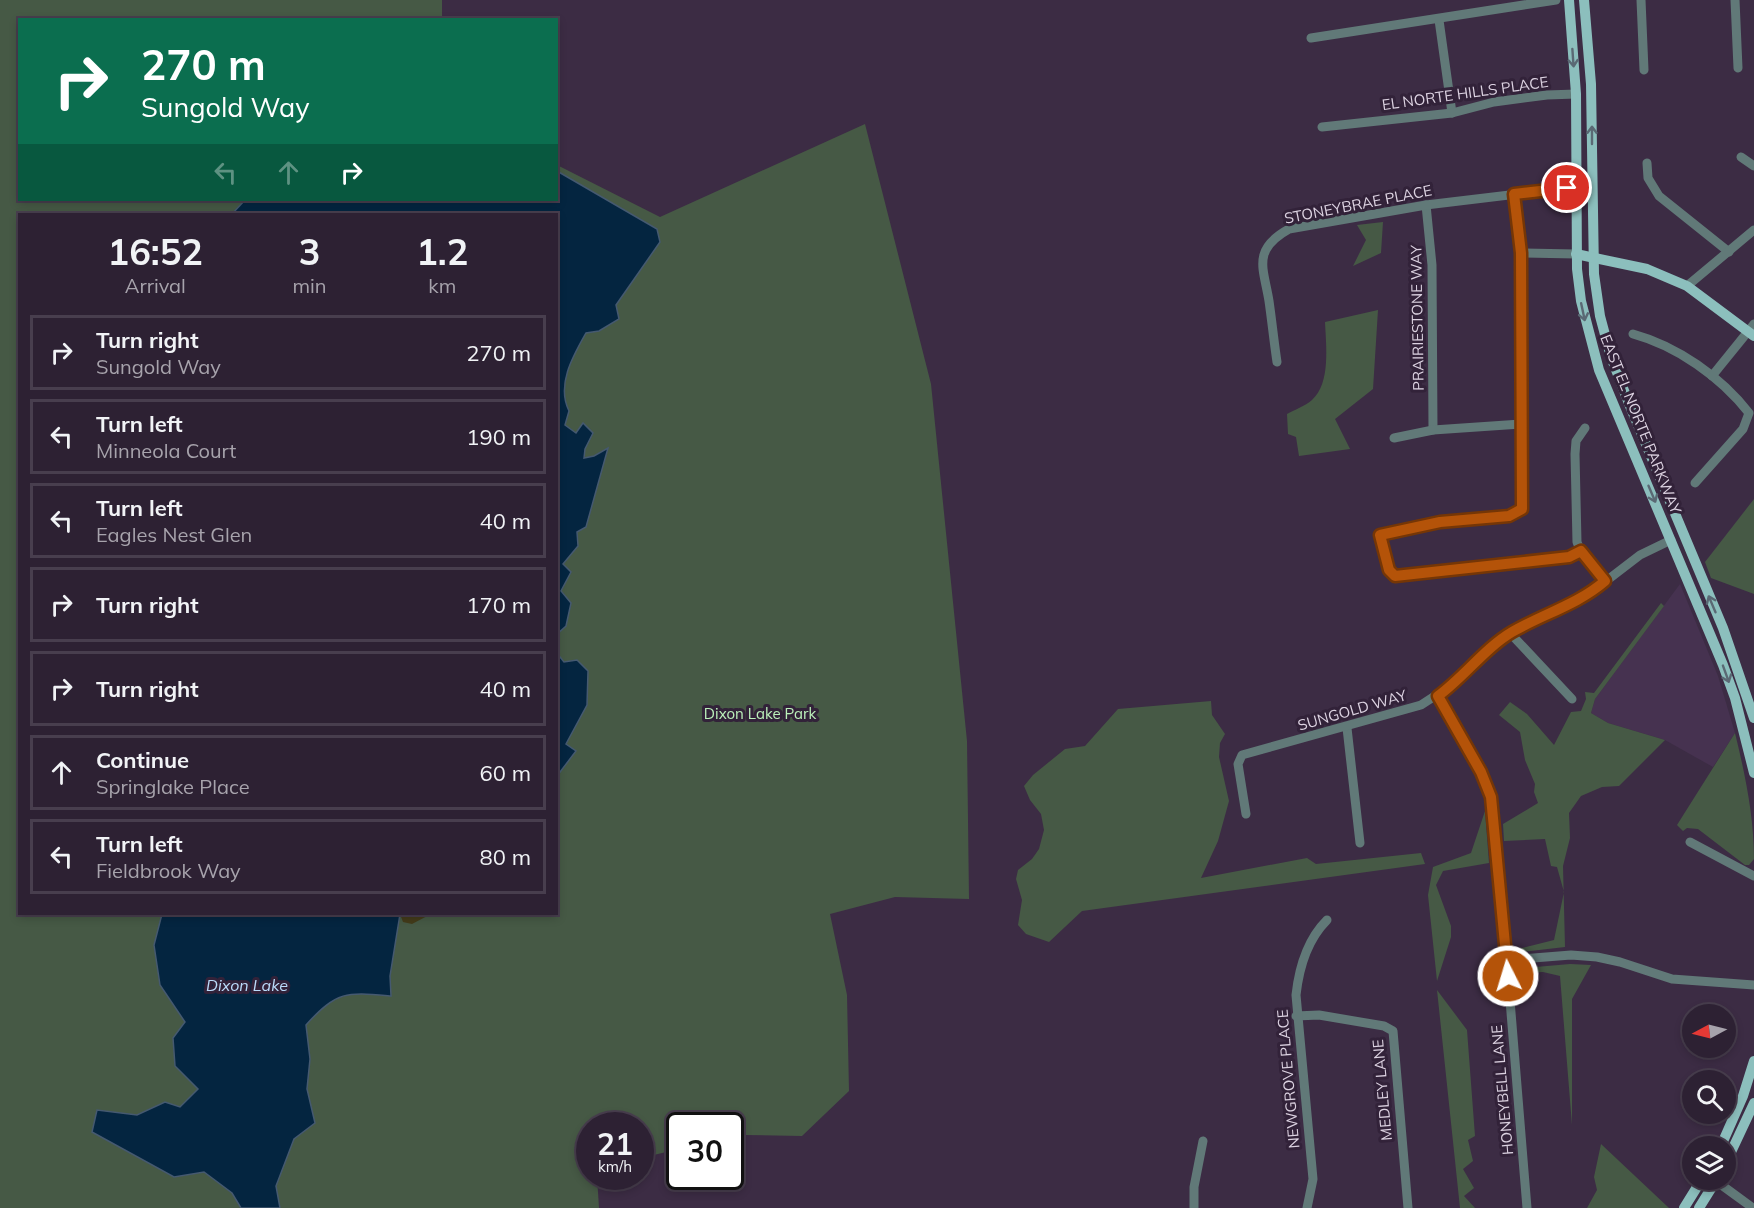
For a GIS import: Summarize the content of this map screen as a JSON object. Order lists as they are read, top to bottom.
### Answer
{
  "streets": {
    "main road": ["EAST EL NORTE PARKWAY"],
    "street": [
      "EL NORTE HILLS PLACE",
      "STONEYBRAE PLACE",
      "PRAIRIESTONE WAY",
      "SUNGOLD WAY",
      "NEWGROVE PLACE",
      "MEDLEY LANE",
      "HONEYBELL LANE"
    ]
  },
  "crossings": [
    ["EL NORTE HILLS PLACE", "EAST EL NORTE PARKWAY"],
    ["STONEYBRAE PLACE", "PRAIRIESTONE WAY"],
    ["STONEYBRAE PLACE", "EAST EL NORTE PARKWAY"],
    ["EAST EL NORTE PARKWAY", "SUNGOLD WAY"],
    ["SUNGOLD WAY", "HONEYBELL LANE"],
    ["NEWGROVE PLACE", "MEDLEY LANE"]
  ],
  "water": ["Dixon Lake"],
  "parks": ["Dixon Lake Park"],
  "north": "left",
  "page": {
    "turn": ["270 m", "Sungold Way"],
    "eta": [
      "16:52",
      "Arrival",
      "3",
      "min",
      "1.2",
      "km"
    ],
    "list": [
      {
        "name": "Turn right",
        "note": "Sungold Way",
        "value": "270 m"
      },
      {
        "name": "Turn left",
        "note": "Minneola Court",
        "value": "190 m"
      },
      {
        "name": "Turn left",
        "note": "Eagles Nest Glen",
        "value": "40 m"
      },
      {
        "name": "Turn right",
        "value": "170 m"
      },
      {
        "name": "Turn right",
        "value": "40 m"
      },
      {
        "name": "Continue",
        "note": "Springlake Place",
        "value": "60 m"
      },
      {
        "name": "Turn left",
        "note": "Fieldbrook Way",
        "value": "80 m"
      }
    ],
    "speed": "21 km/h",
    "limit": "30"
  }
}
